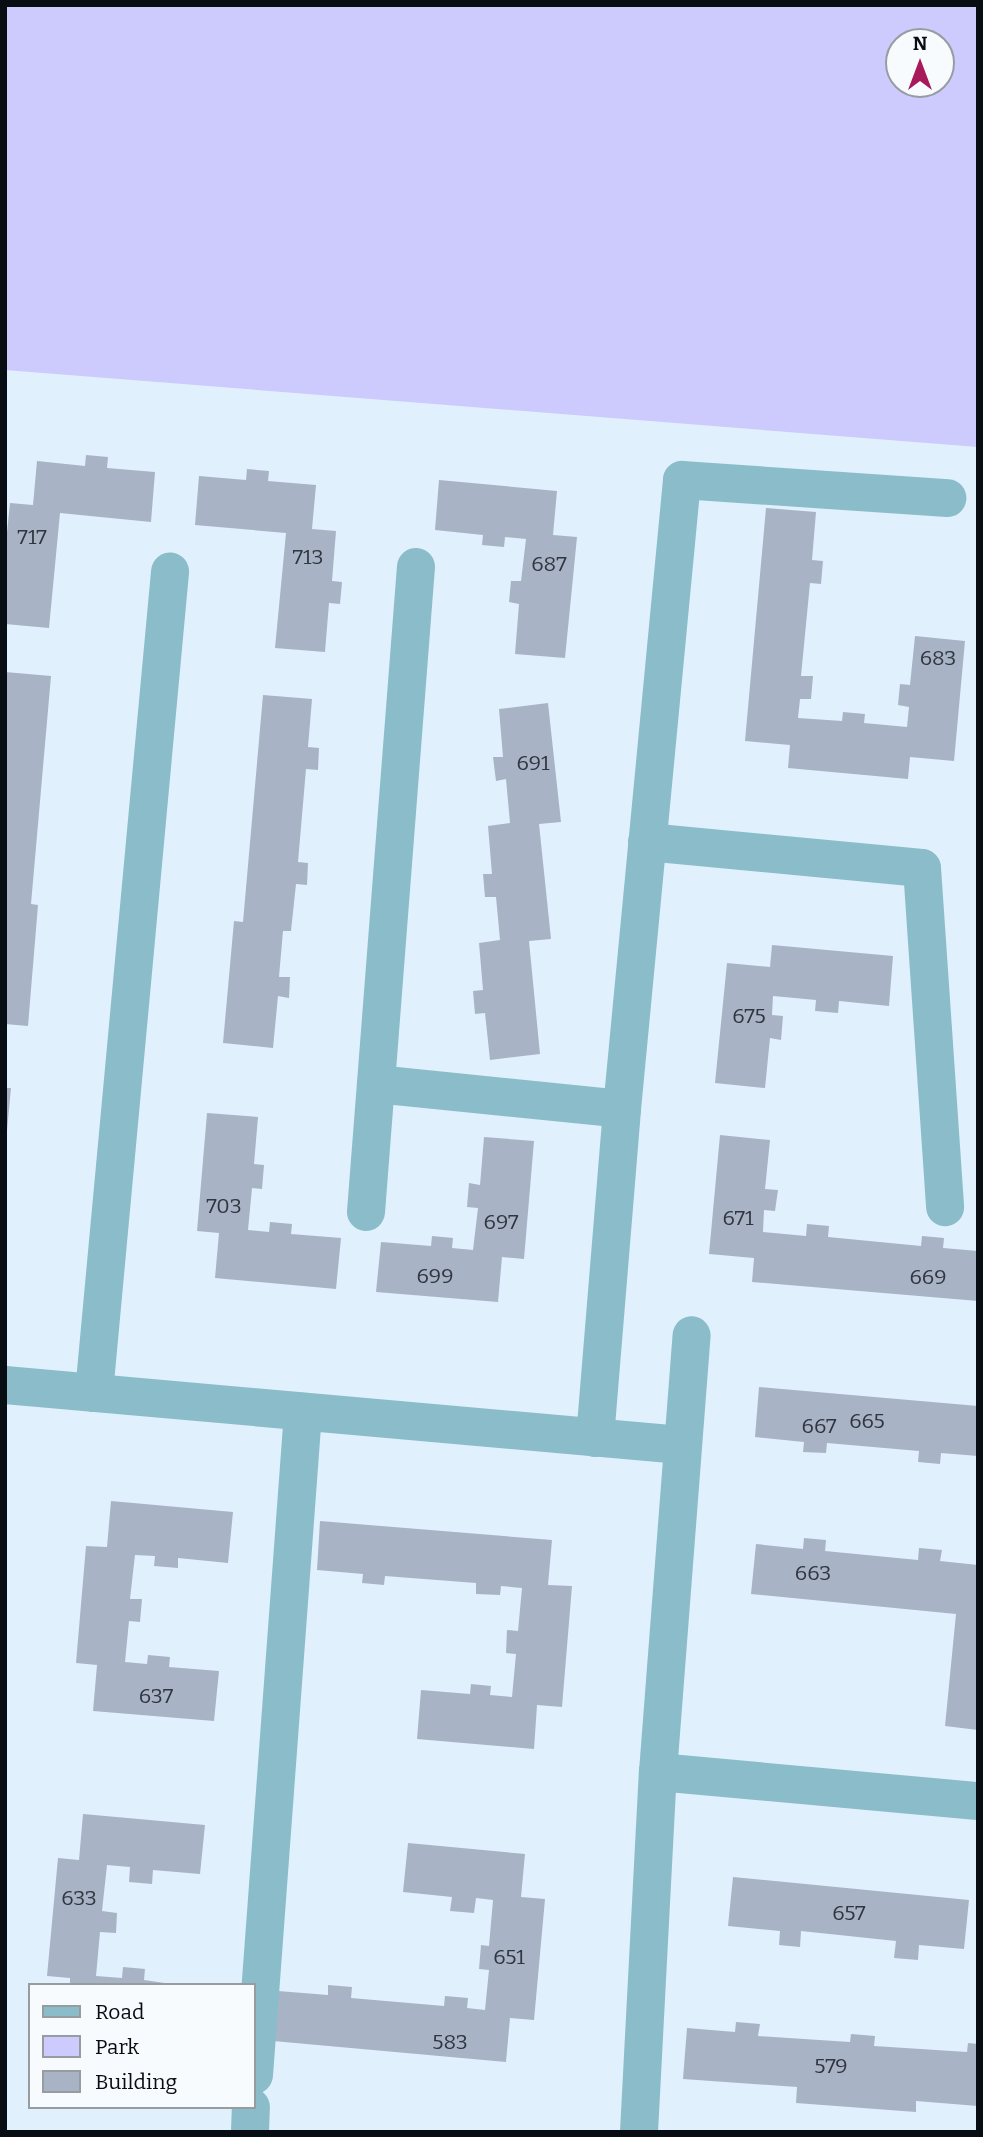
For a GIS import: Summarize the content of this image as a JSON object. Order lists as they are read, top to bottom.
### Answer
{
  "house_numbers": [
    "717",
    "713",
    "687",
    "683",
    "691",
    "675",
    "703",
    "671",
    "697",
    "699",
    "669",
    "665",
    "667",
    "663",
    "637",
    "633",
    "657",
    "651",
    "583",
    "579"
  ],
  "legend": ["Road", "Park", "Building"],
  "north": "top"
}
